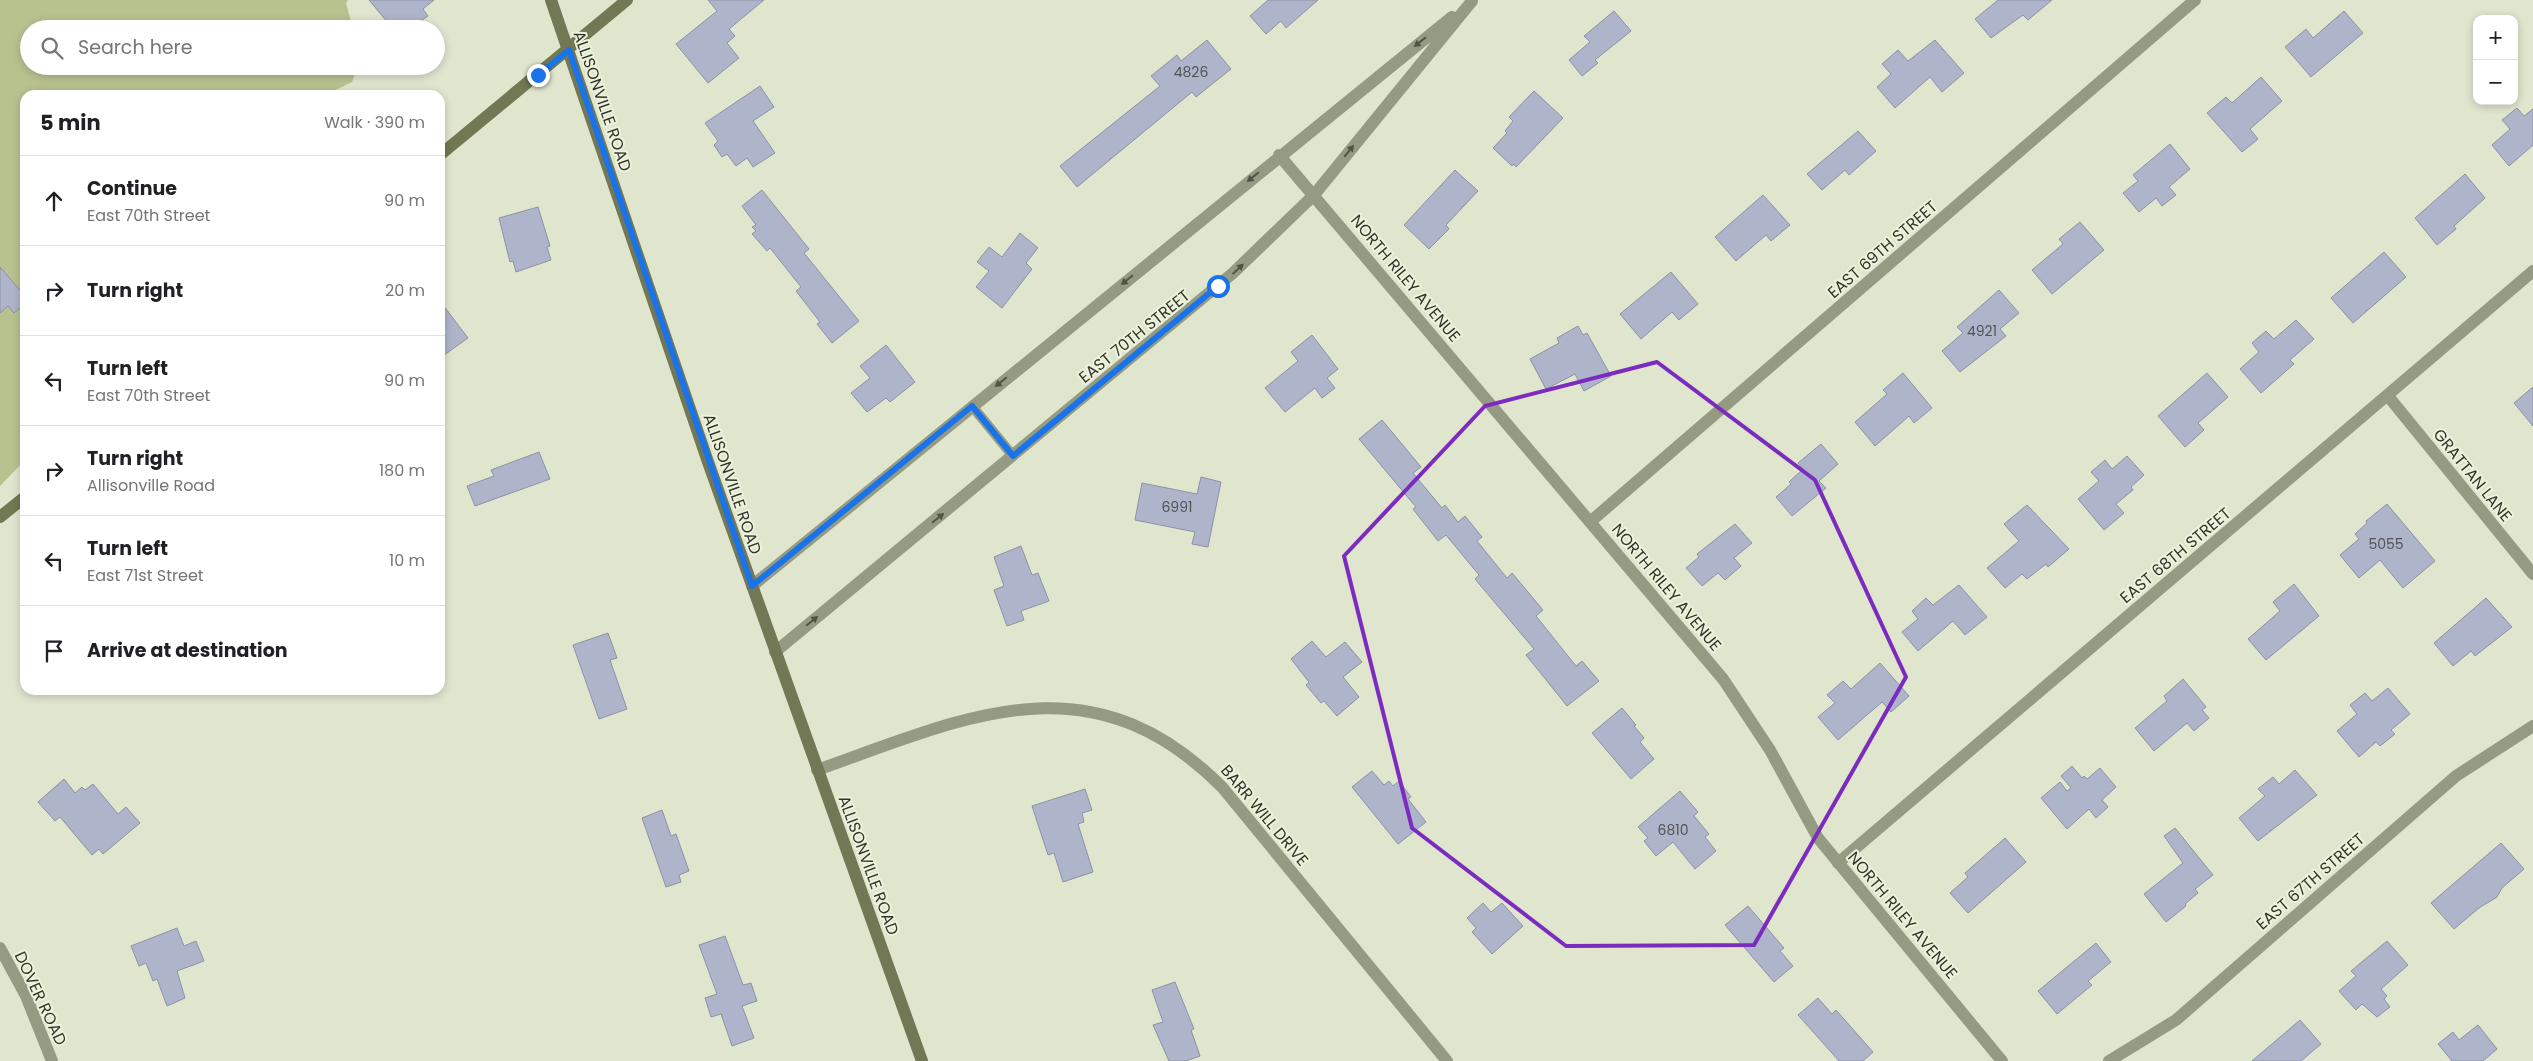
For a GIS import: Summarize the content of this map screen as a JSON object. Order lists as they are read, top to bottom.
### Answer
{
  "streets": {
    "main road": ["ALLISONVILLE ROAD"],
    "street": [
      "EAST 69TH STREET",
      "NORTH RILEY AVENUE",
      "EAST 70TH STREET",
      "GRATTAN LANE",
      "EAST 68TH STREET",
      "BARR WILL DRIVE",
      "EAST 67TH STREET",
      "DOVER ROAD"
    ]
  },
  "crossings": [
    ["ALLISONVILLE ROAD", "EAST 70TH STREET"],
    ["ALLISONVILLE ROAD", "BARR WILL DRIVE"],
    ["EAST 69TH STREET", "NORTH RILEY AVENUE"],
    ["NORTH RILEY AVENUE", "EAST 70TH STREET"],
    ["NORTH RILEY AVENUE", "EAST 68TH STREET"],
    ["GRATTAN LANE", "EAST 68TH STREET"]
  ],
  "house_numbers": [
    "4826",
    "4921",
    "6991",
    "5055",
    "6810"
  ],
  "page": {
    "map_buttons": ["+", "−"],
    "search": "Search here",
    "heading": ["5 min", "Walk · 390 m"],
    "list": [
      ["Continue", "East 70th Street", "90 m"],
      ["Turn right", "20 m"],
      ["Turn left", "East 70th Street", "90 m"],
      ["Turn right", "Allisonville Road", "180 m"],
      ["Turn left", "East 71st Street", "10 m"],
      "Arrive at destination"
    ]
  }
}
